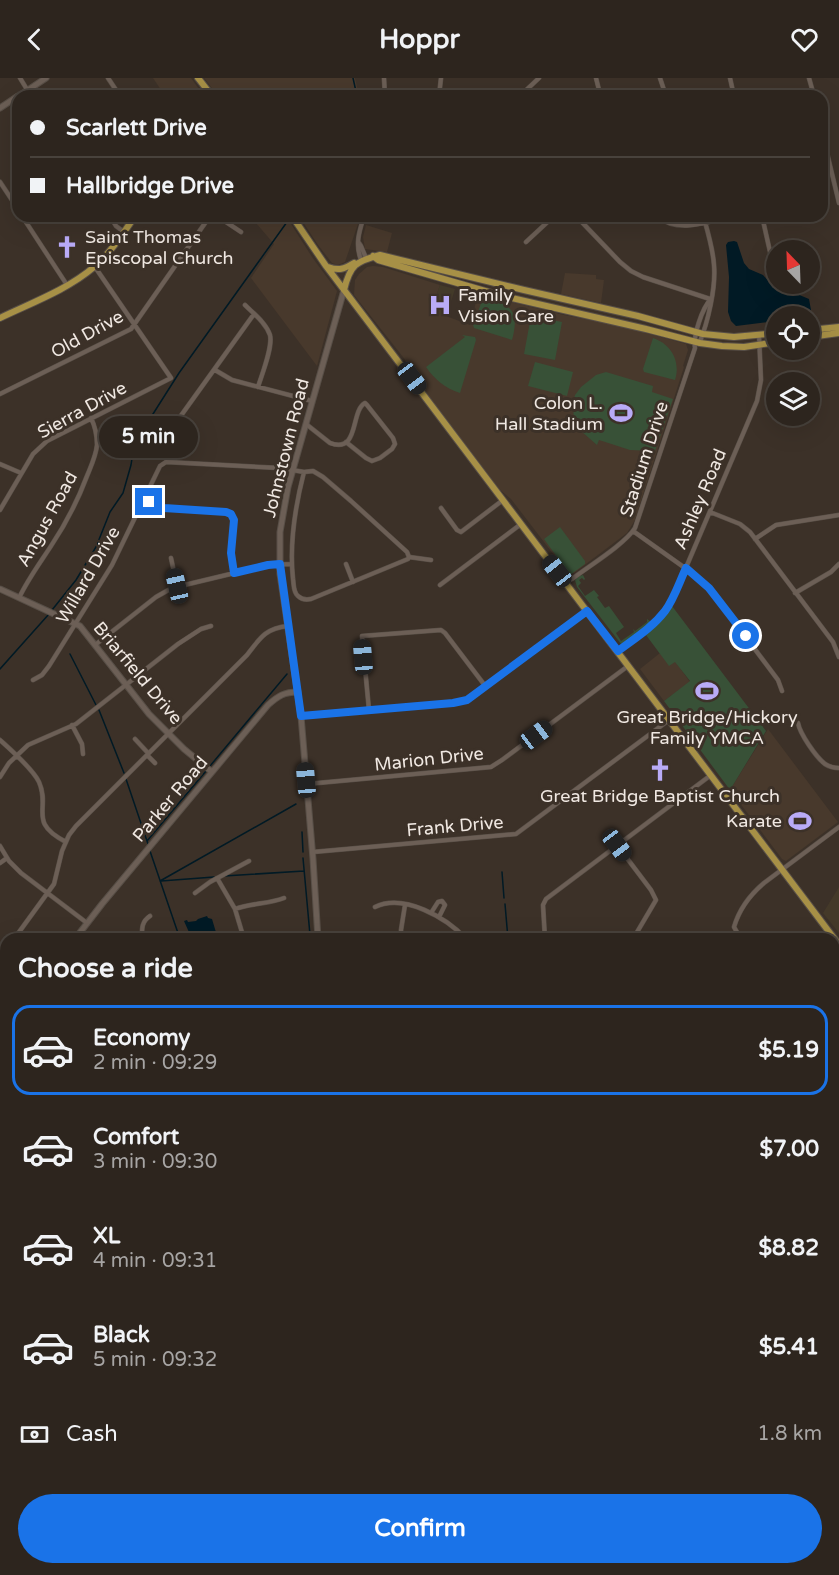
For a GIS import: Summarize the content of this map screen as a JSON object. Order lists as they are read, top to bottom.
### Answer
{
  "streets": {
    "street": [
      "Old Drive",
      "Sierra Drive",
      "Johnstown Road",
      "Stadium Drive",
      "Ashley Road",
      "Angus Road",
      "Willard Drive",
      "Briarfield Drive",
      "Marion Drive",
      "Parker Road",
      "Frank Drive"
    ]
  },
  "crossings": [
    ["Old Drive", "Sierra Drive"],
    ["Sierra Drive", "Angus Road"],
    ["Johnstown Road", "Willard Drive"],
    ["Johnstown Road", "Marion Drive"],
    ["Johnstown Road", "Parker Road"],
    ["Johnstown Road", "Frank Drive"],
    ["Angus Road", "Briarfield Drive"],
    ["Willard Drive", "Briarfield Drive"],
    ["Briarfield Drive", "Parker Road"]
  ],
  "places": {
    "church": ["Saint Thomas Episcopal Church", "Great Bridge Baptist Church"],
    "hospital": ["Family Vision Care"],
    "sports": ["Colon L. Hall Stadium", "Great Bridge/Hickory Family YMCA", "Karate"]
  },
  "north": "top left",
  "page": {
    "header": "Hoppr",
    "banner": ["Scarlett Drive", "Hallbridge Drive"],
    "bubble": "5 min",
    "heading": "Choose a ride",
    "list": [
      {
        "name": "Economy",
        "note": "2 min · 09:29",
        "value": "$5.19"
      },
      {
        "name": "Comfort",
        "note": "3 min · 09:30",
        "value": "$7.00"
      },
      {
        "name": "XL",
        "note": "4 min · 09:31",
        "value": "$8.82"
      },
      {
        "name": "Black",
        "note": "5 min · 09:32",
        "value": "$5.41"
      }
    ],
    "pay": ["Cash", "1.8 km"],
    "buttons": "Confirm"
  }
}
